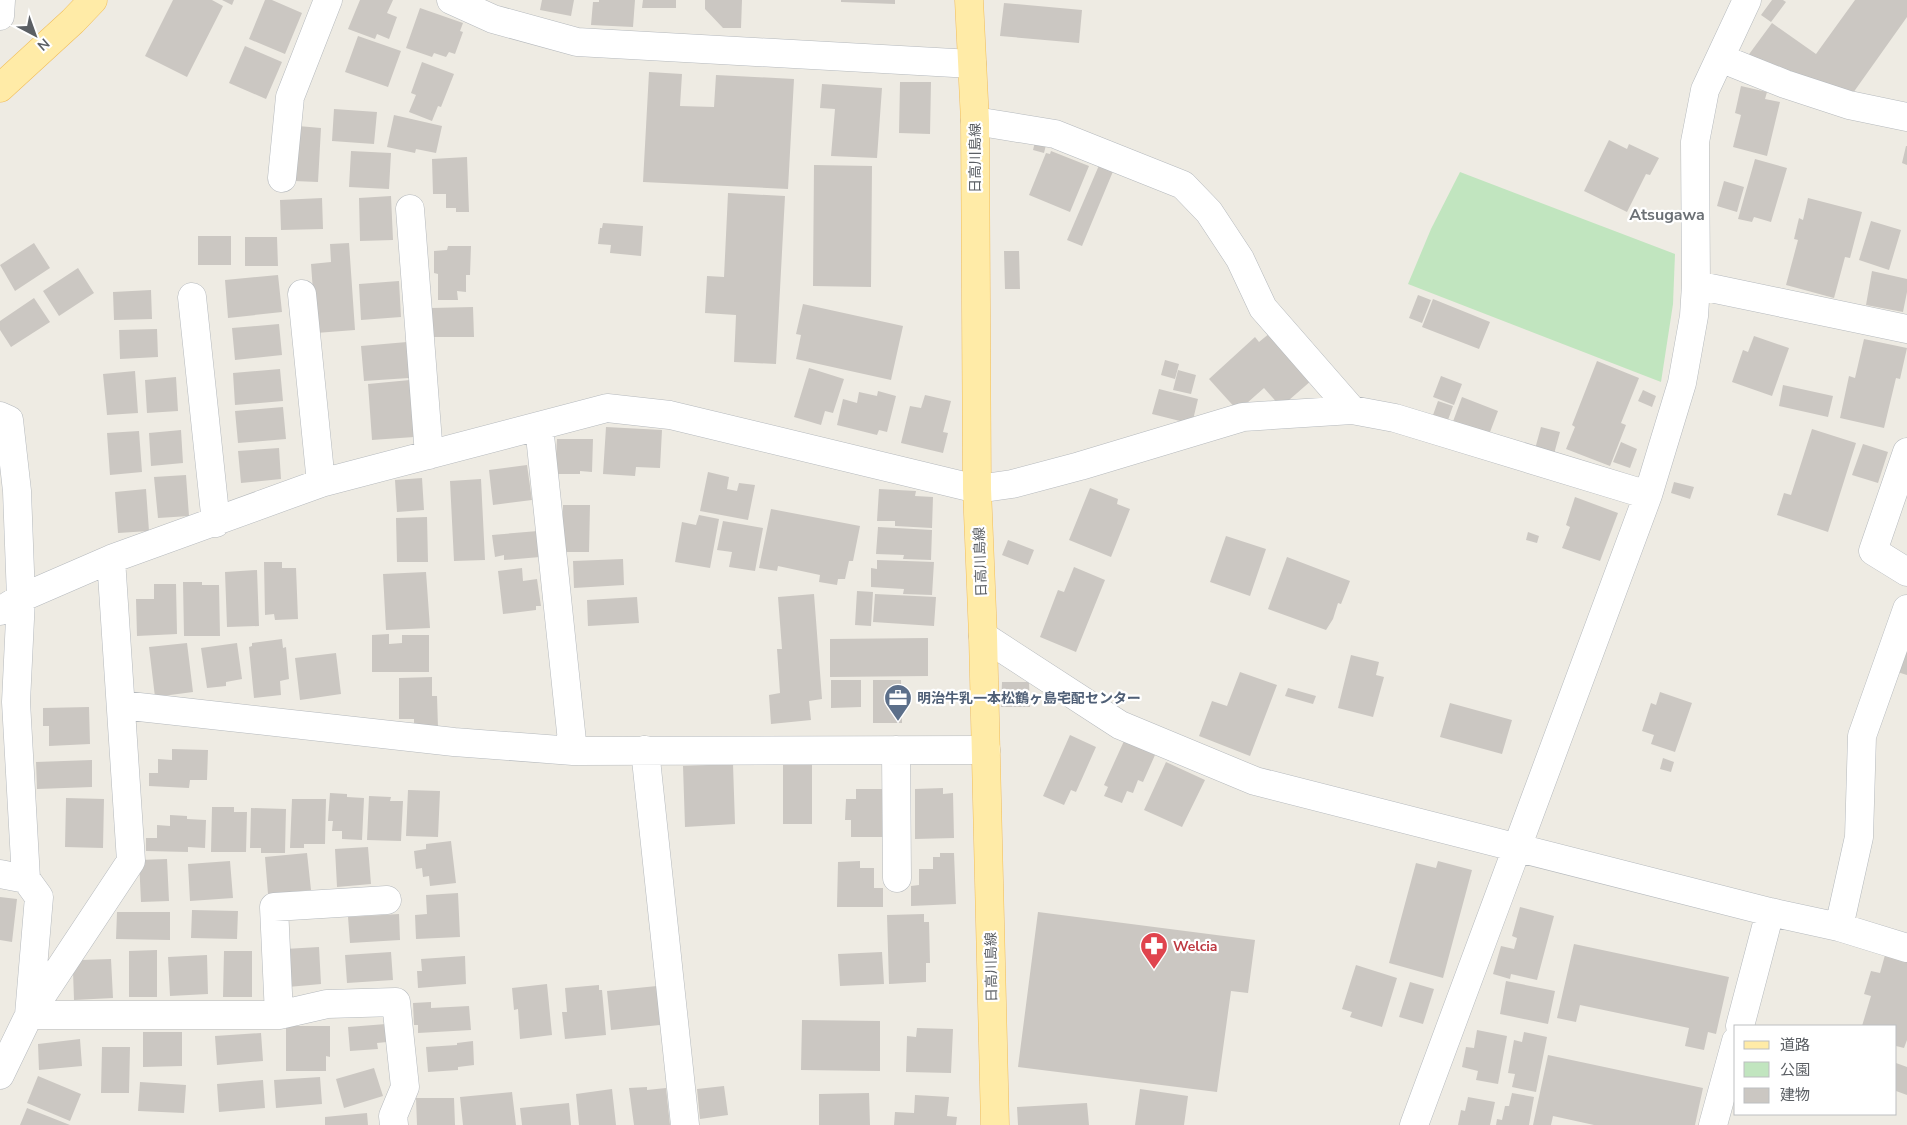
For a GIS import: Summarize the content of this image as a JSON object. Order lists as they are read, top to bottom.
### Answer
{
  "streets": {
    "main road": ["日高川島線"]
  },
  "districts": ["Atsugawa"],
  "places": {
    "office": ["明治牛乳一本松鶴ヶ島宅配センター"],
    "pharmacy": ["Welcia"]
  },
  "legend": ["道路", "公園", "建物"],
  "north": "bottom right"
}
